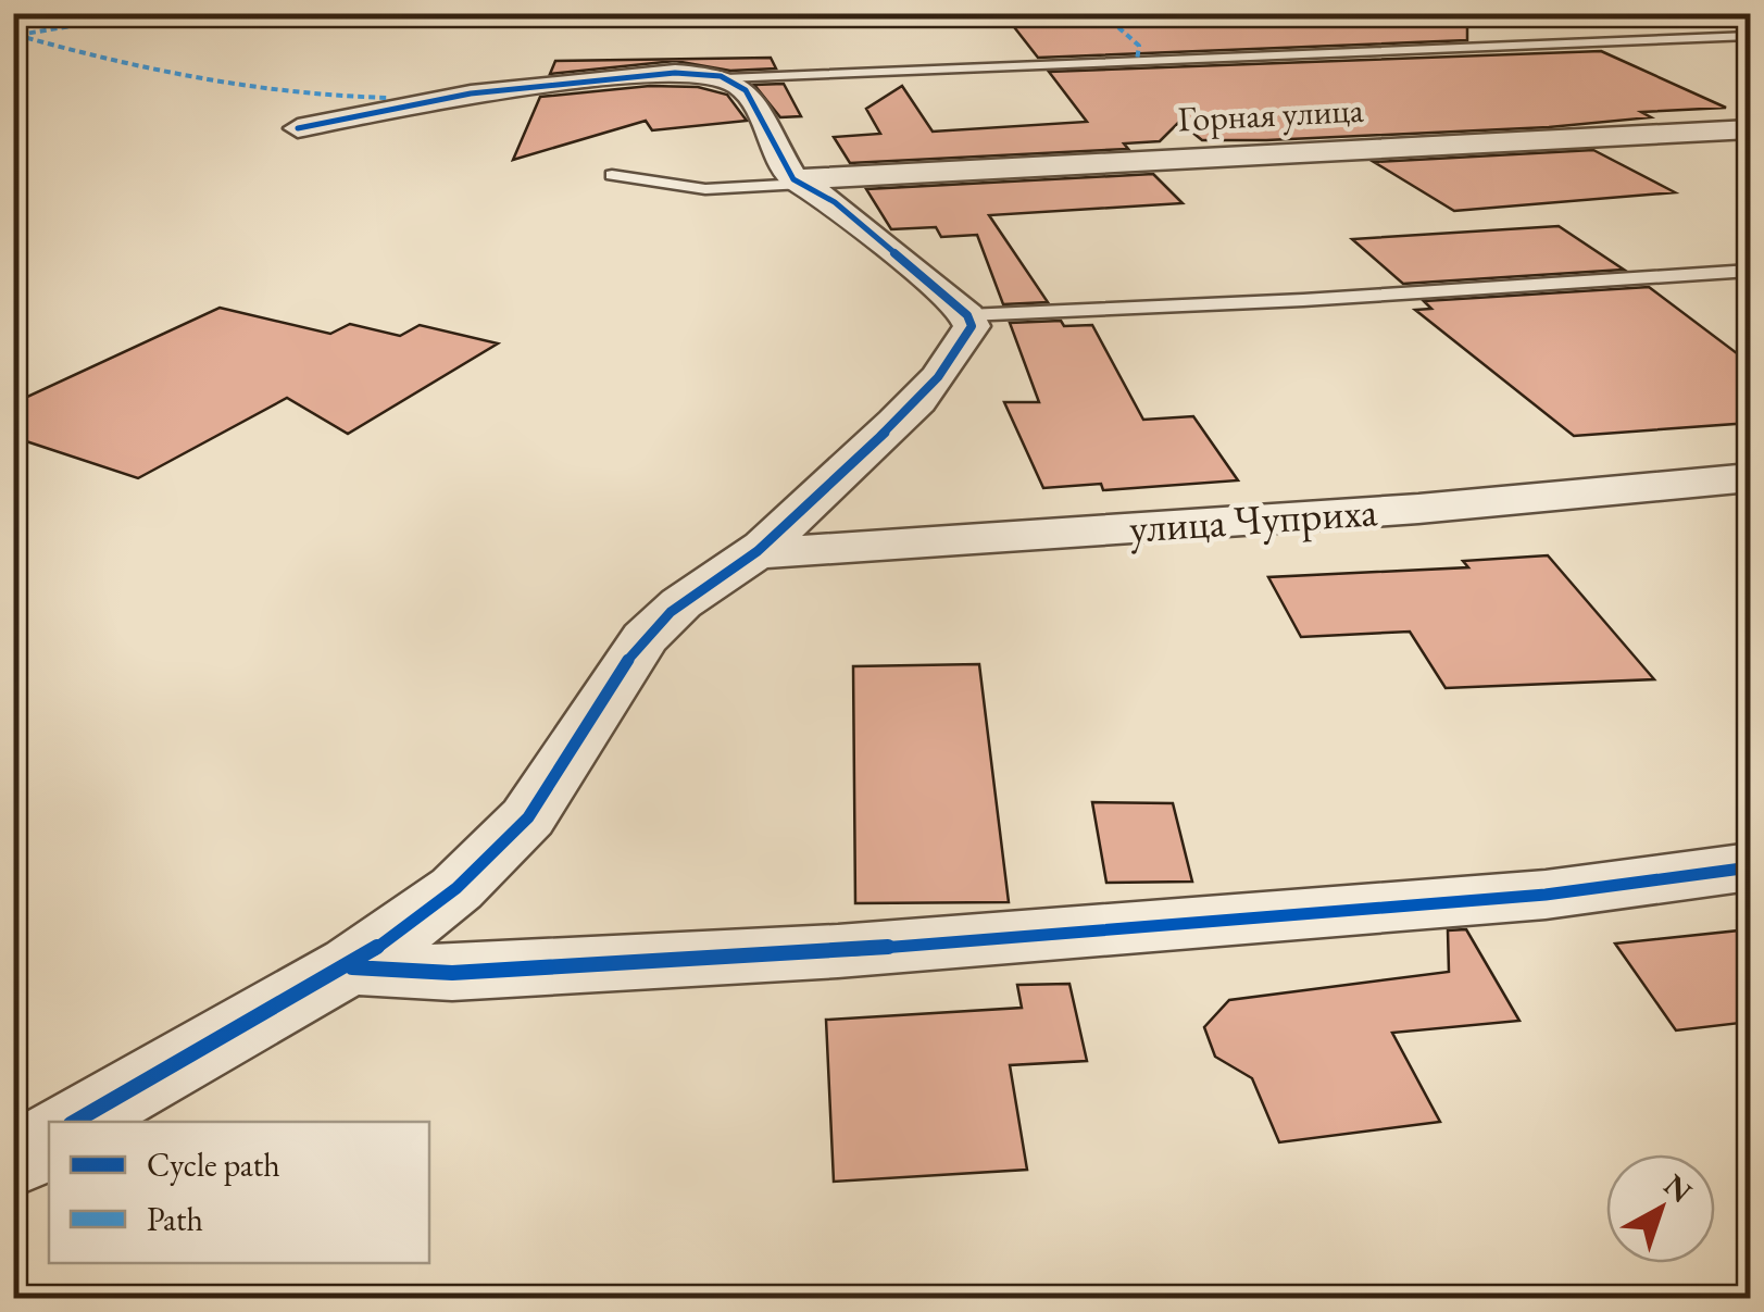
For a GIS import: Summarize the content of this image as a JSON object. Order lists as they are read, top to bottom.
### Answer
{
  "streets": {
    "street": ["Горная улица", "улица Чуприха"]
  },
  "legend": ["Cycle path", "Path"],
  "north": "top right"
}
